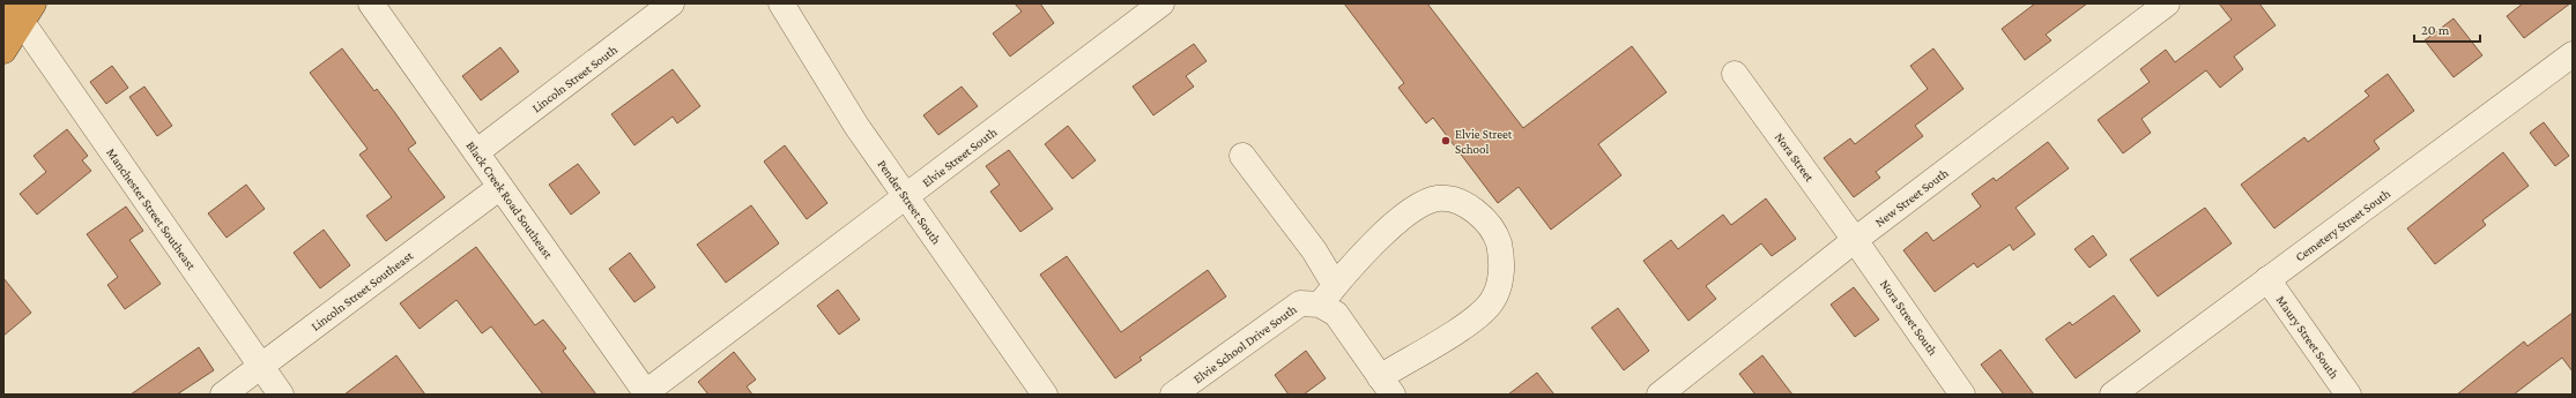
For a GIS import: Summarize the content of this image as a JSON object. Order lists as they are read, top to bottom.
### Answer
{
  "streets": {
    "street": [
      "Lincoln Street South",
      "Elvie Street South",
      "Nora Street",
      "New Street South",
      "Black Creek Road Southeast",
      "Pender Street South",
      "Manchester Street Southeast",
      "Cemetery Street South",
      "Lincoln Street Southeast",
      "Nora Street South",
      "Maury Street South",
      "Elvie School Drive South"
    ]
  },
  "crossings": [
    ["Lincoln Street South", "Black Creek Road Southeast"],
    ["Elvie Street South", "Black Creek Road Southeast"],
    ["Elvie Street South", "Pender Street South"],
    ["Nora Street", "New Street South"],
    ["Nora Street", "Nora Street South"],
    ["New Street South", "Nora Street South"],
    ["Black Creek Road Southeast", "Lincoln Street Southeast"],
    ["Manchester Street Southeast", "Lincoln Street Southeast"],
    ["Cemetery Street South", "Maury Street South"]
  ],
  "places": ["Elvie Street School"],
  "scale_bar": "20 m"
}
